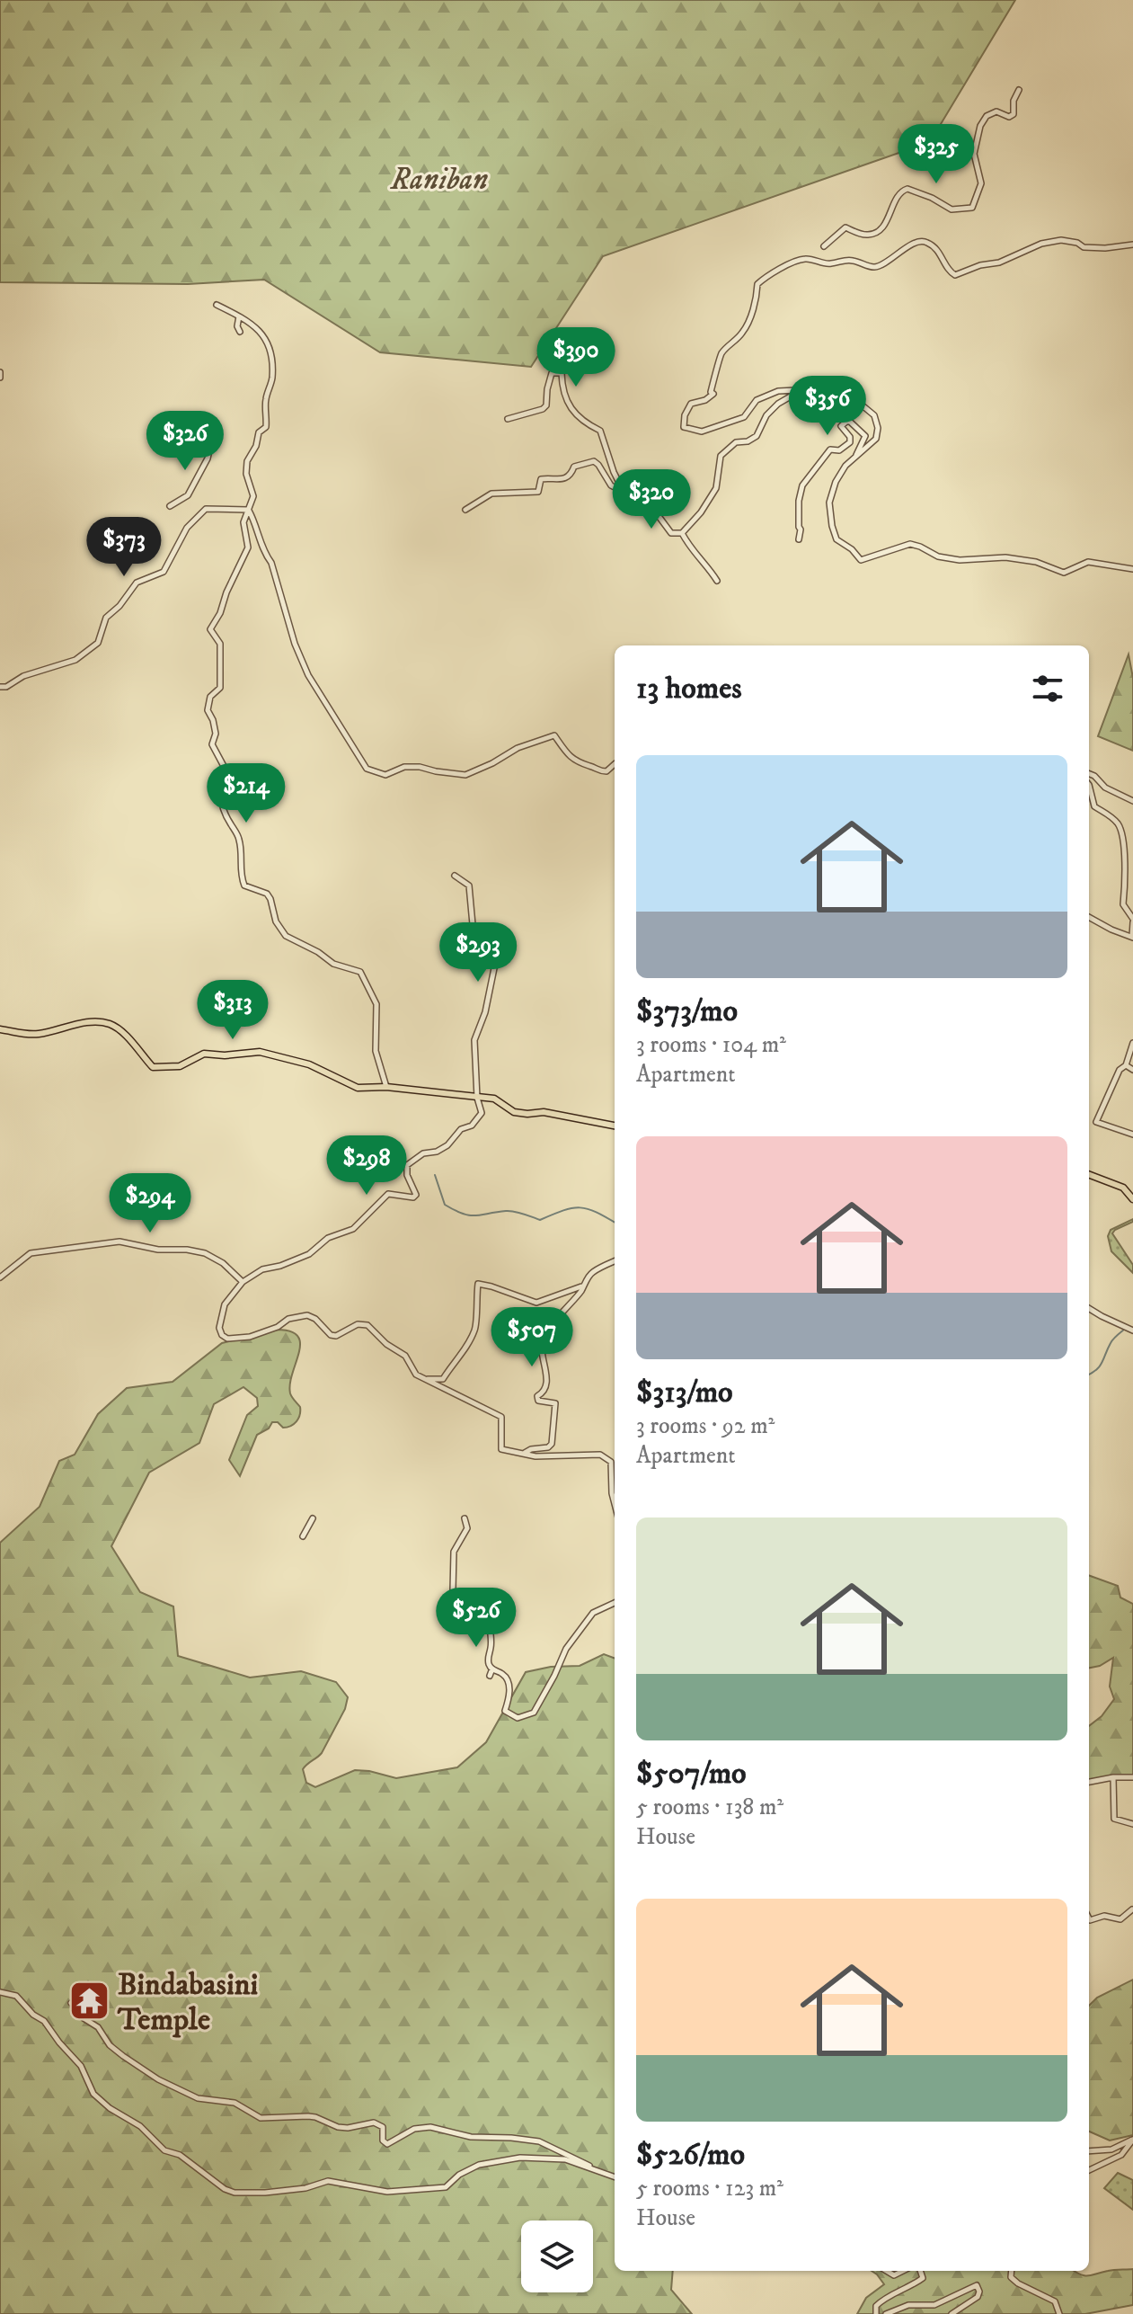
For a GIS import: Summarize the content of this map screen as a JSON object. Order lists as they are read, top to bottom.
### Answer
{
  "parks": ["Raniban"],
  "places": {
    "temple": ["Bindabasini Temple"]
  },
  "page": {
    "price": [
      "$325",
      "$390",
      "$356",
      "$326",
      "$320",
      "$373",
      "$214",
      "$293",
      "$313",
      "$298",
      "$294",
      "$507",
      "$526"
    ],
    "heading": "13 homes",
    "list": [
      {
        "name": "$373/mo",
        "note": "3 rooms · 104 m² · Apartment"
      },
      {
        "name": "$313/mo",
        "note": "3 rooms · 92 m² · Apartment"
      },
      {
        "name": "$507/mo",
        "note": "5 rooms · 138 m² · House"
      },
      {
        "name": "$526/mo",
        "note": "5 rooms · 123 m² · House"
      }
    ]
  }
}
